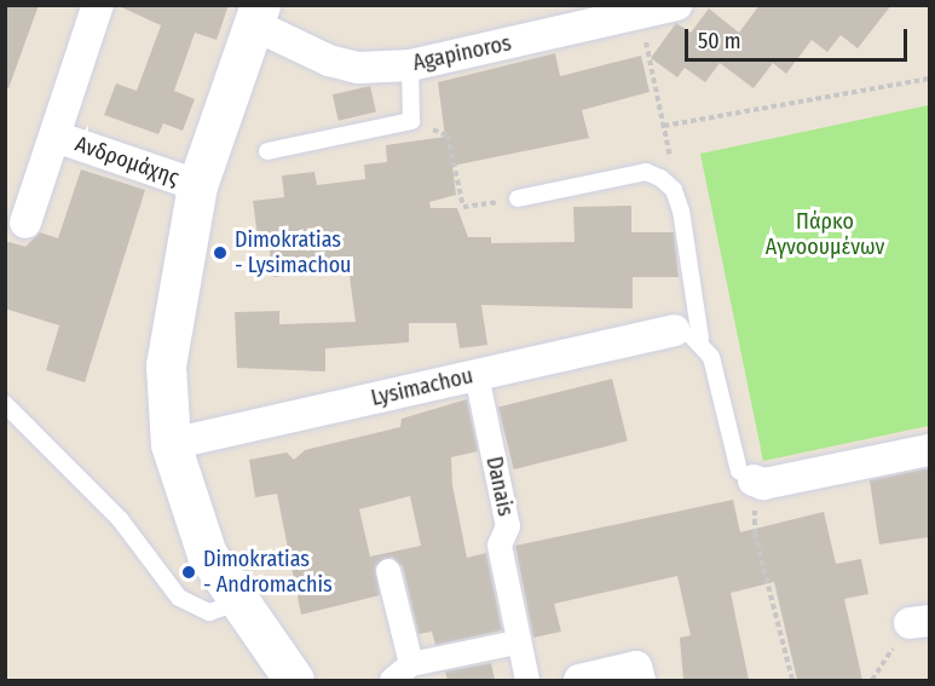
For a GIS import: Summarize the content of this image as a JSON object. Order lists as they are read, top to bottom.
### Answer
{
  "streets": {
    "street": [
      "Agapinoros",
      "Ανδρομάχης",
      "Lysimachou",
      "Danais"
    ]
  },
  "crossings": [
    ["Lysimachou", "Danais"]
  ],
  "parks": ["Πάρκο Αγνοουμένων"],
  "places": ["Dimokratias - Lysimachou", "Dimokratias - Andromachis"],
  "scale_bar": "50 m"
}
